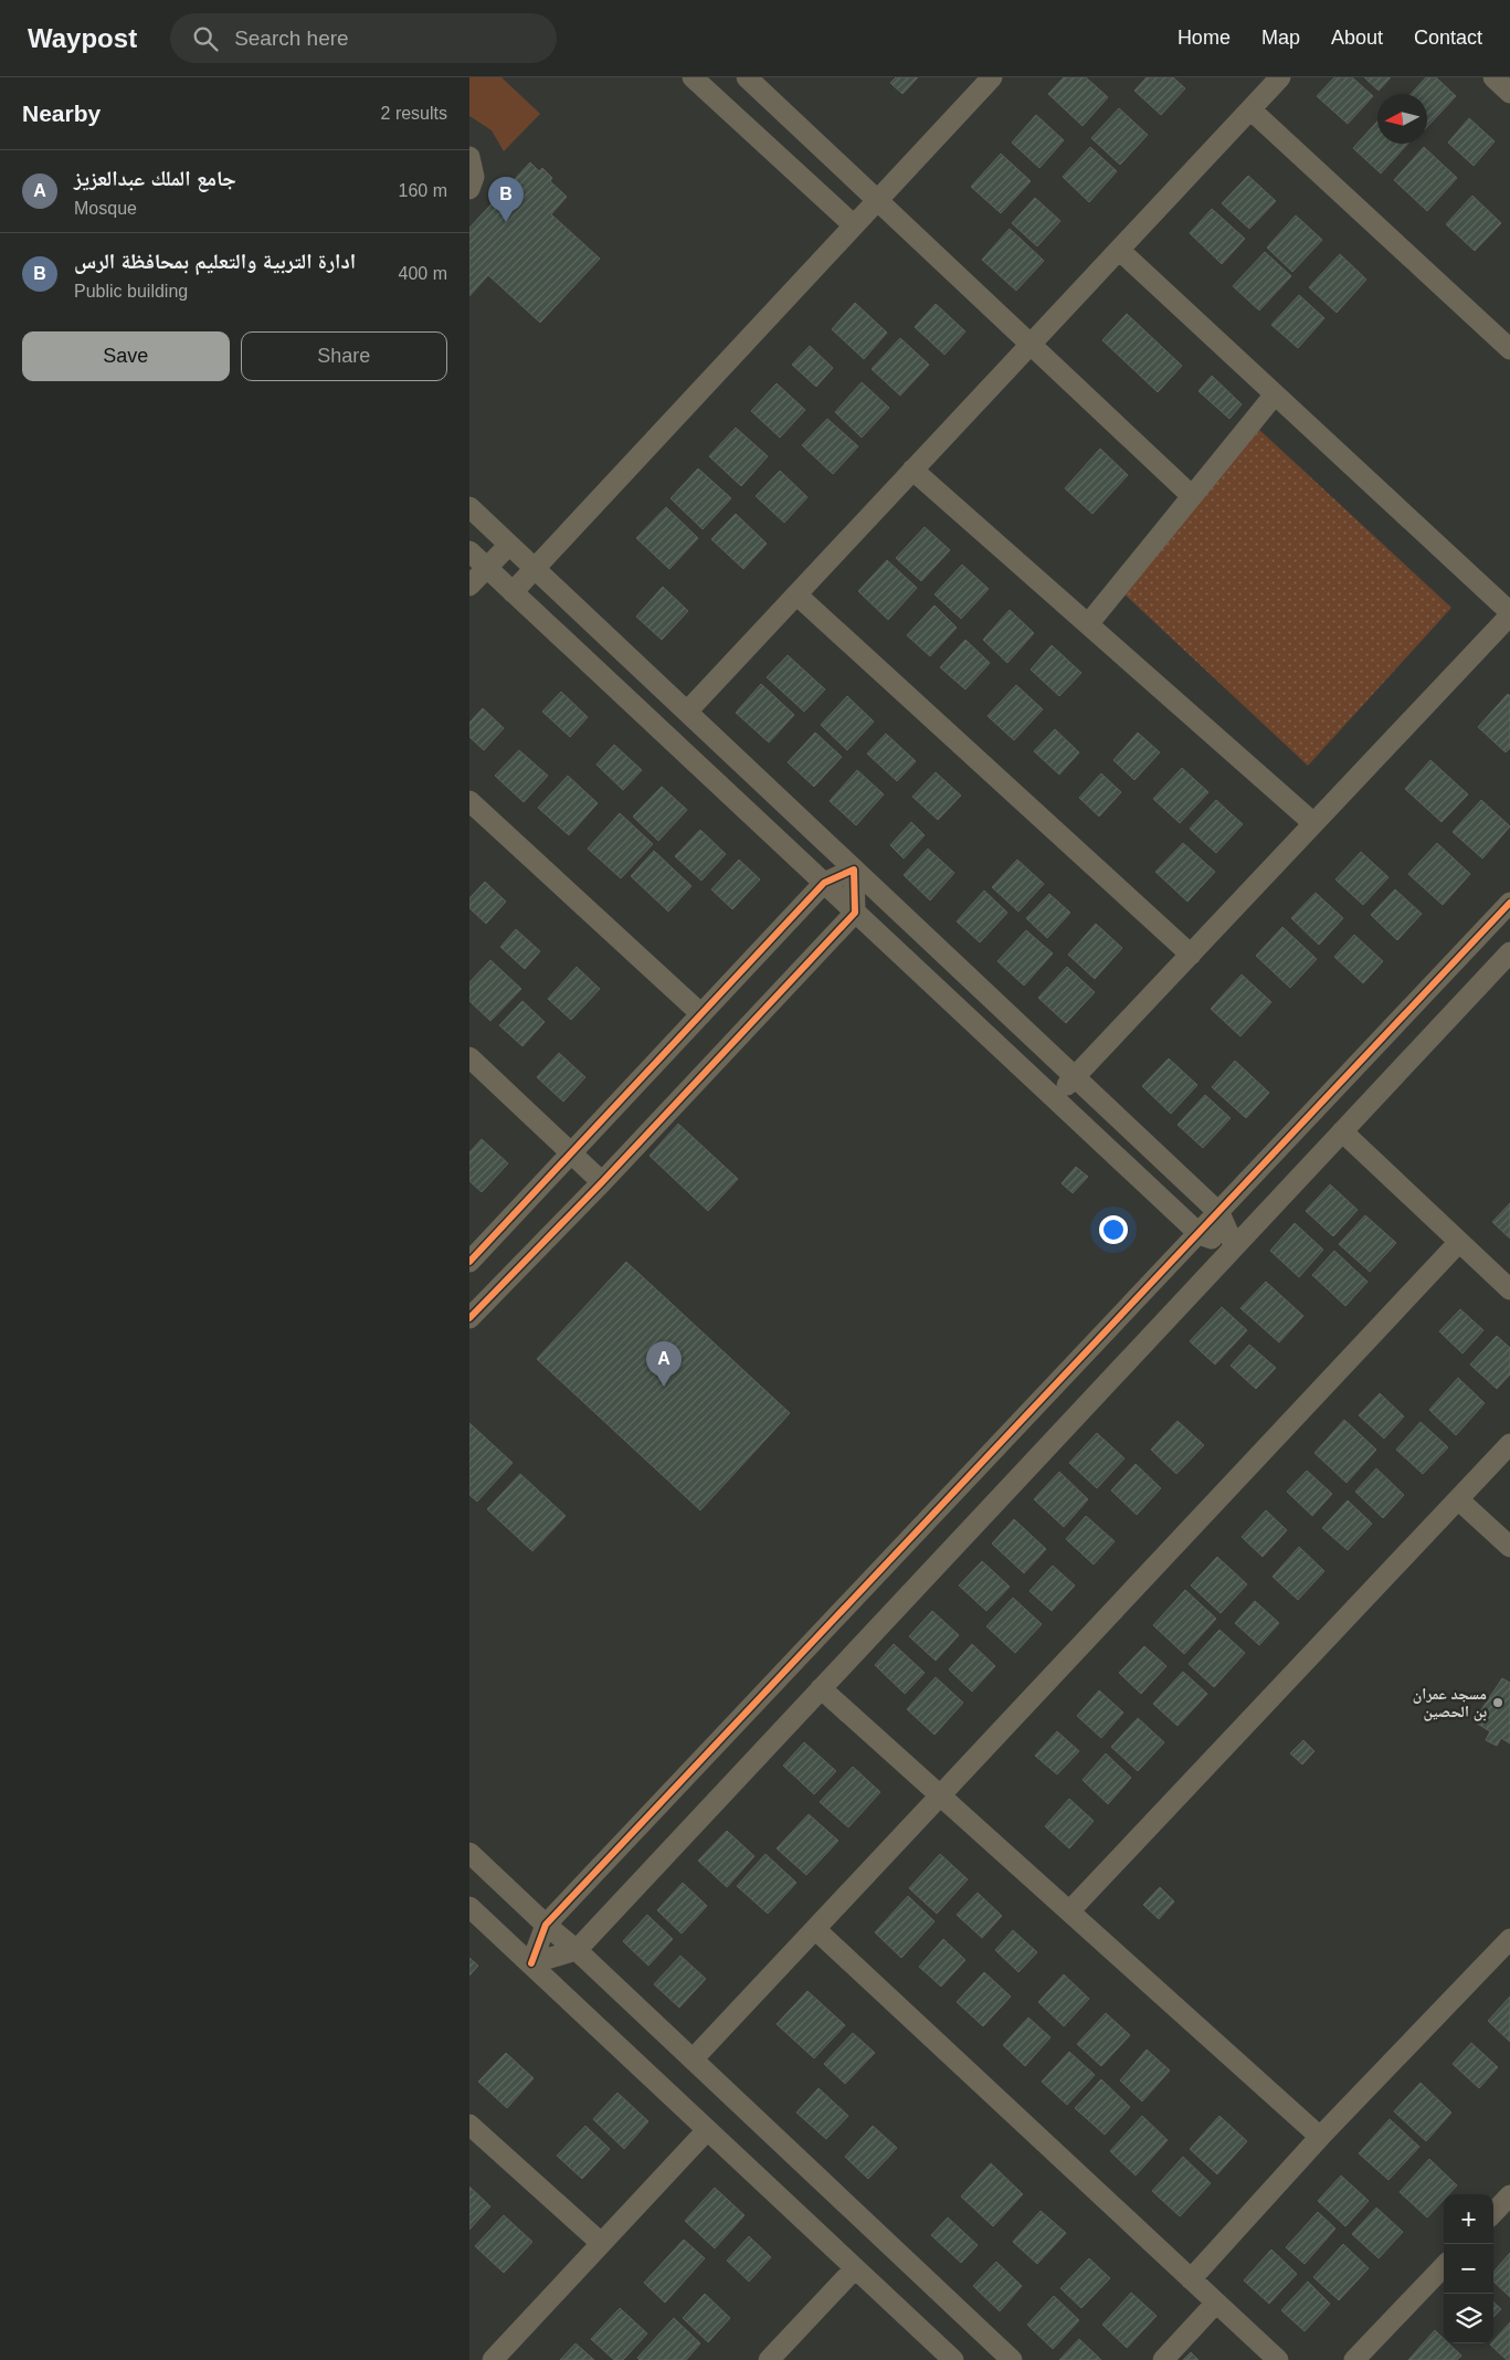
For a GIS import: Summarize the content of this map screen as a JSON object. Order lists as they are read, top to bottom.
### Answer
{
  "places": ["مسجد عمران بن الحصين"],
  "north": "left",
  "page": {
    "header": "Waypost",
    "search": "Search here",
    "nav": [
      "Home",
      "Map",
      "About",
      "Contact"
    ],
    "heading": ["Nearby", "2 results"],
    "list": [
      {
        "mark": "A",
        "name": "جامع الملك عبدالعزيز",
        "note": "Mosque",
        "value": "160 m"
      },
      {
        "mark": "B",
        "name": "ادارة التربية والتعليم بمحافظة الرس",
        "note": "Public building",
        "value": "400 m"
      }
    ],
    "pins": ["B", "A"],
    "buttons": ["Save", "Share"],
    "map_buttons": ["+", "−"]
  }
}
